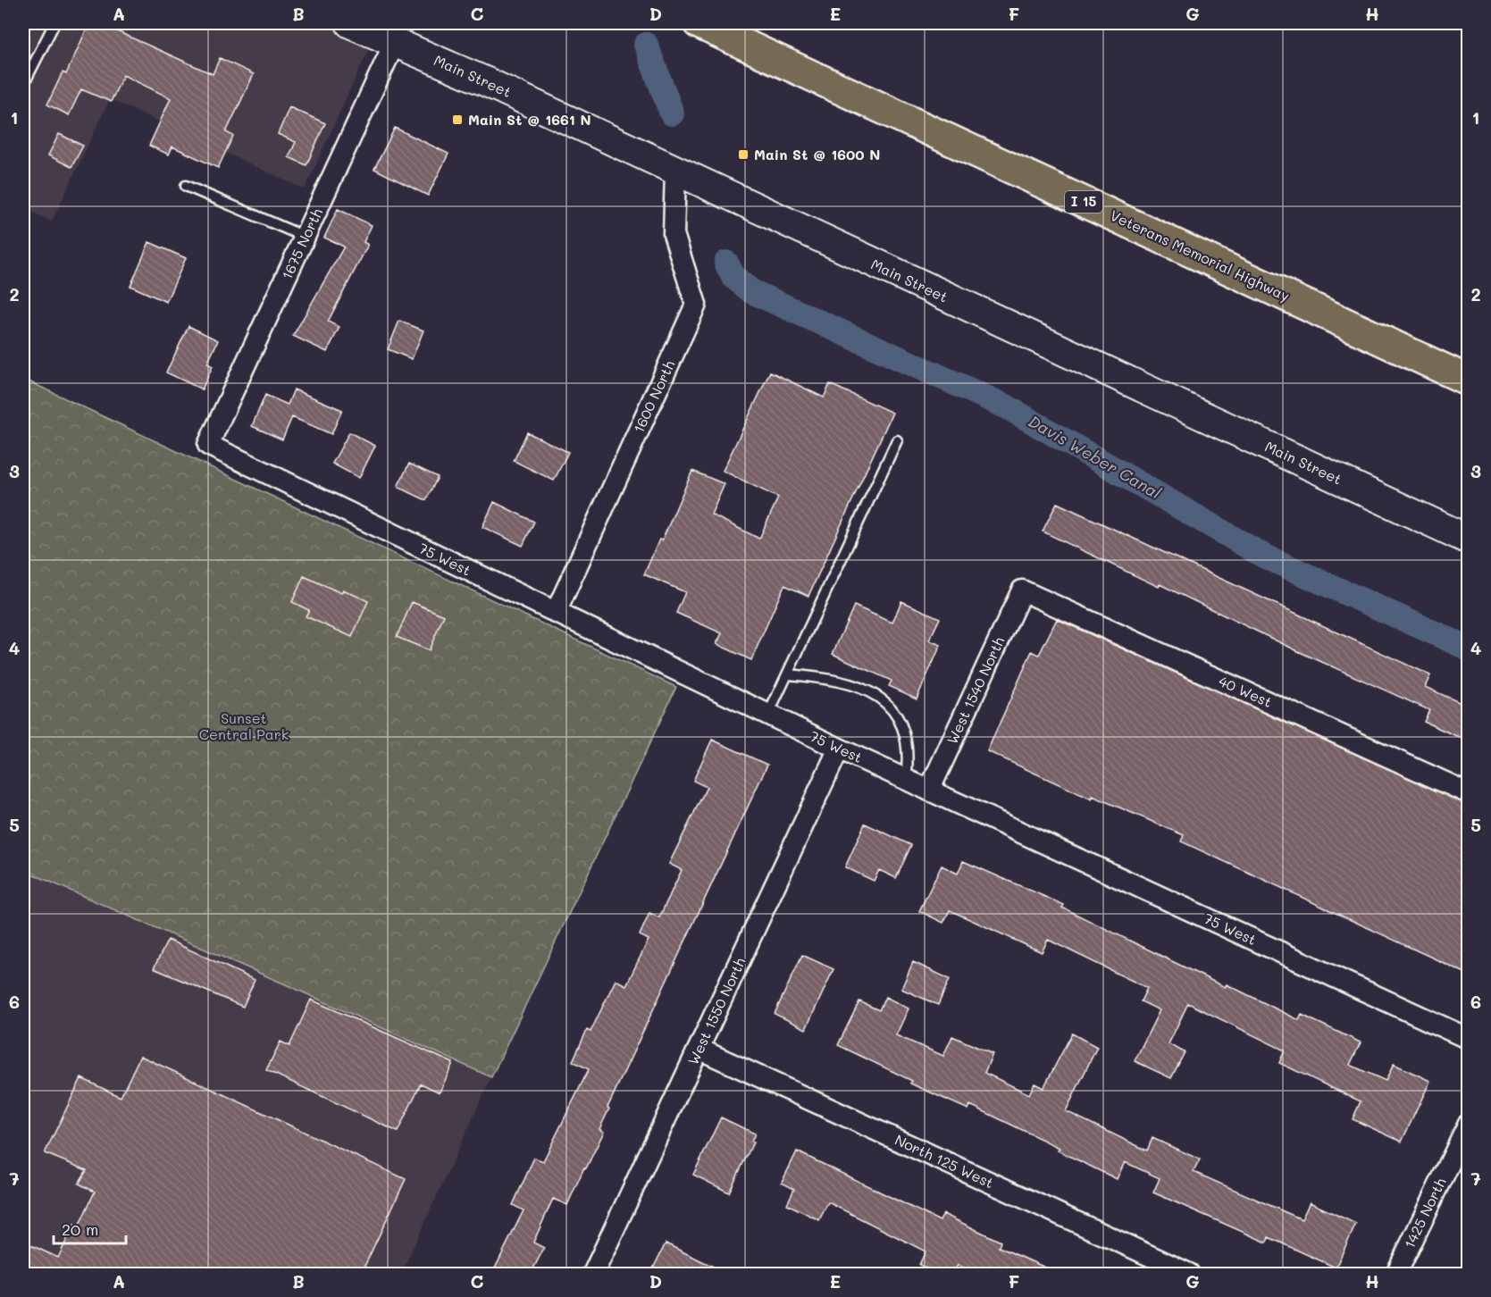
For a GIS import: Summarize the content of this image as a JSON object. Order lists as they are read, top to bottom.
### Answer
{
  "streets": {
    "highway": ["I 15", "Veterans Memorial Highway"],
    "main road": ["Main Street"],
    "street": [
      "1675 North",
      "1600 North",
      "75 West",
      "West 1540 North",
      "40 West",
      "West 1550 North",
      "North 125 West",
      "1425 North"
    ]
  },
  "crossings": [
    ["Main Street", "1675 North"],
    ["Main Street", "1600 North"],
    ["1675 North", "75 West"],
    ["1600 North", "75 West"],
    ["75 West", "West 1540 North"],
    ["75 West", "West 1550 North"],
    ["West 1540 North", "40 West"],
    ["West 1550 North", "North 125 West"]
  ],
  "water": ["Davis Weber Canal"],
  "parks": ["Sunset Central Park"],
  "places": {
    "transit": ["Main St @ 1661 N", "Main St @ 1600 N"]
  },
  "scale_bar": "20 m",
  "grid": {
    "columns": [
      "A",
      "B",
      "C",
      "D",
      "E",
      "F",
      "G",
      "H"
    ],
    "rows": [
      "1",
      "2",
      "3",
      "4",
      "5",
      "6",
      "7"
    ]
  }
}
